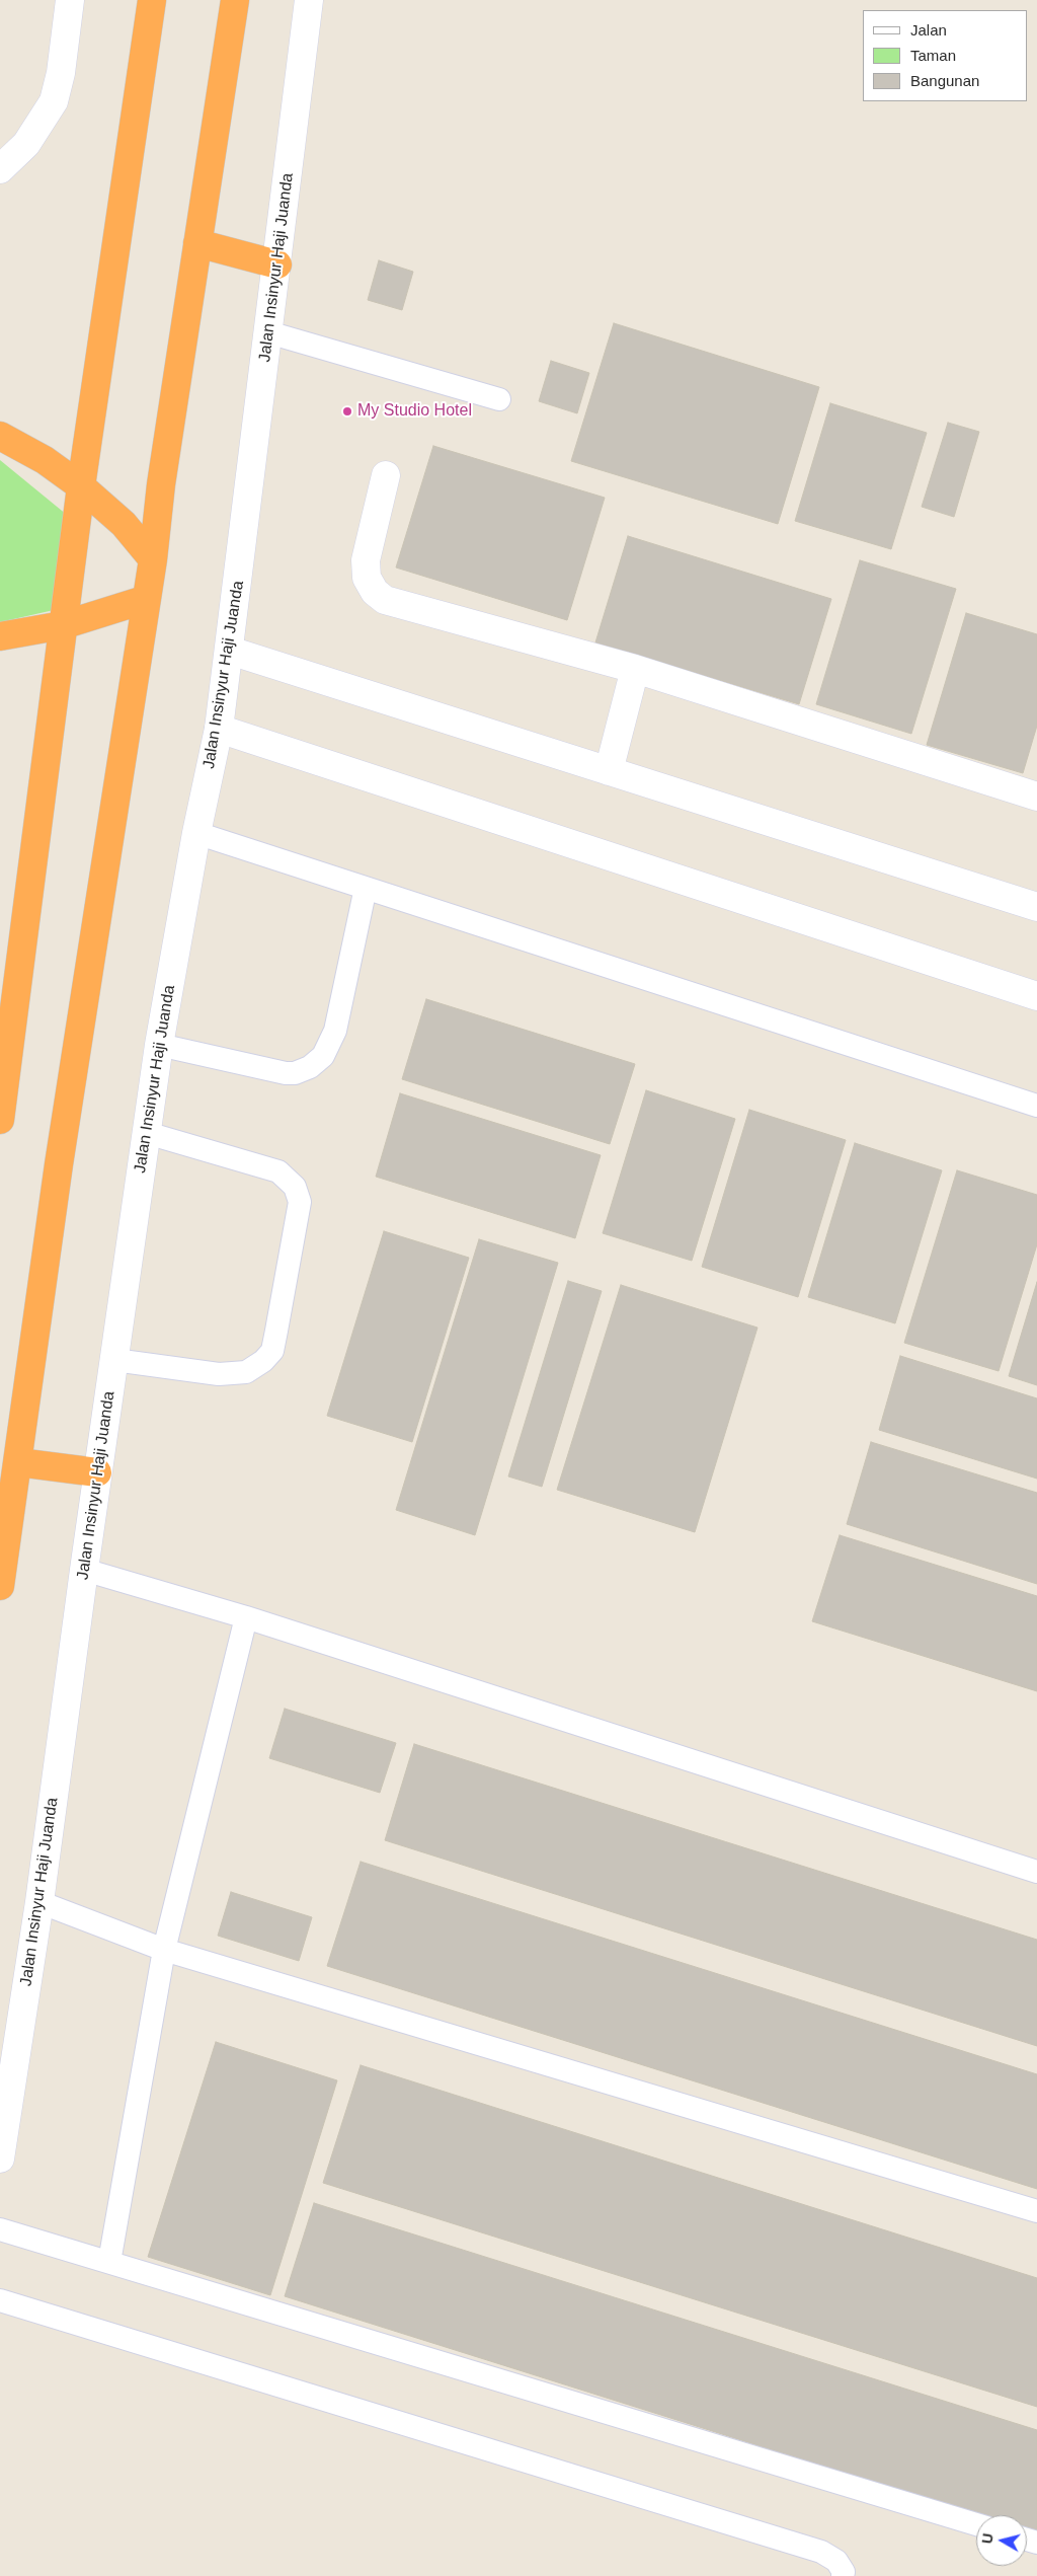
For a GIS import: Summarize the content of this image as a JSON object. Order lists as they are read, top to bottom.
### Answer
{
  "streets": {
    "street": ["Jalan Insinyur Haji Juanda"]
  },
  "places": ["My Studio Hotel"],
  "legend": ["Jalan", "Taman", "Bangunan"],
  "north": "left"
}
